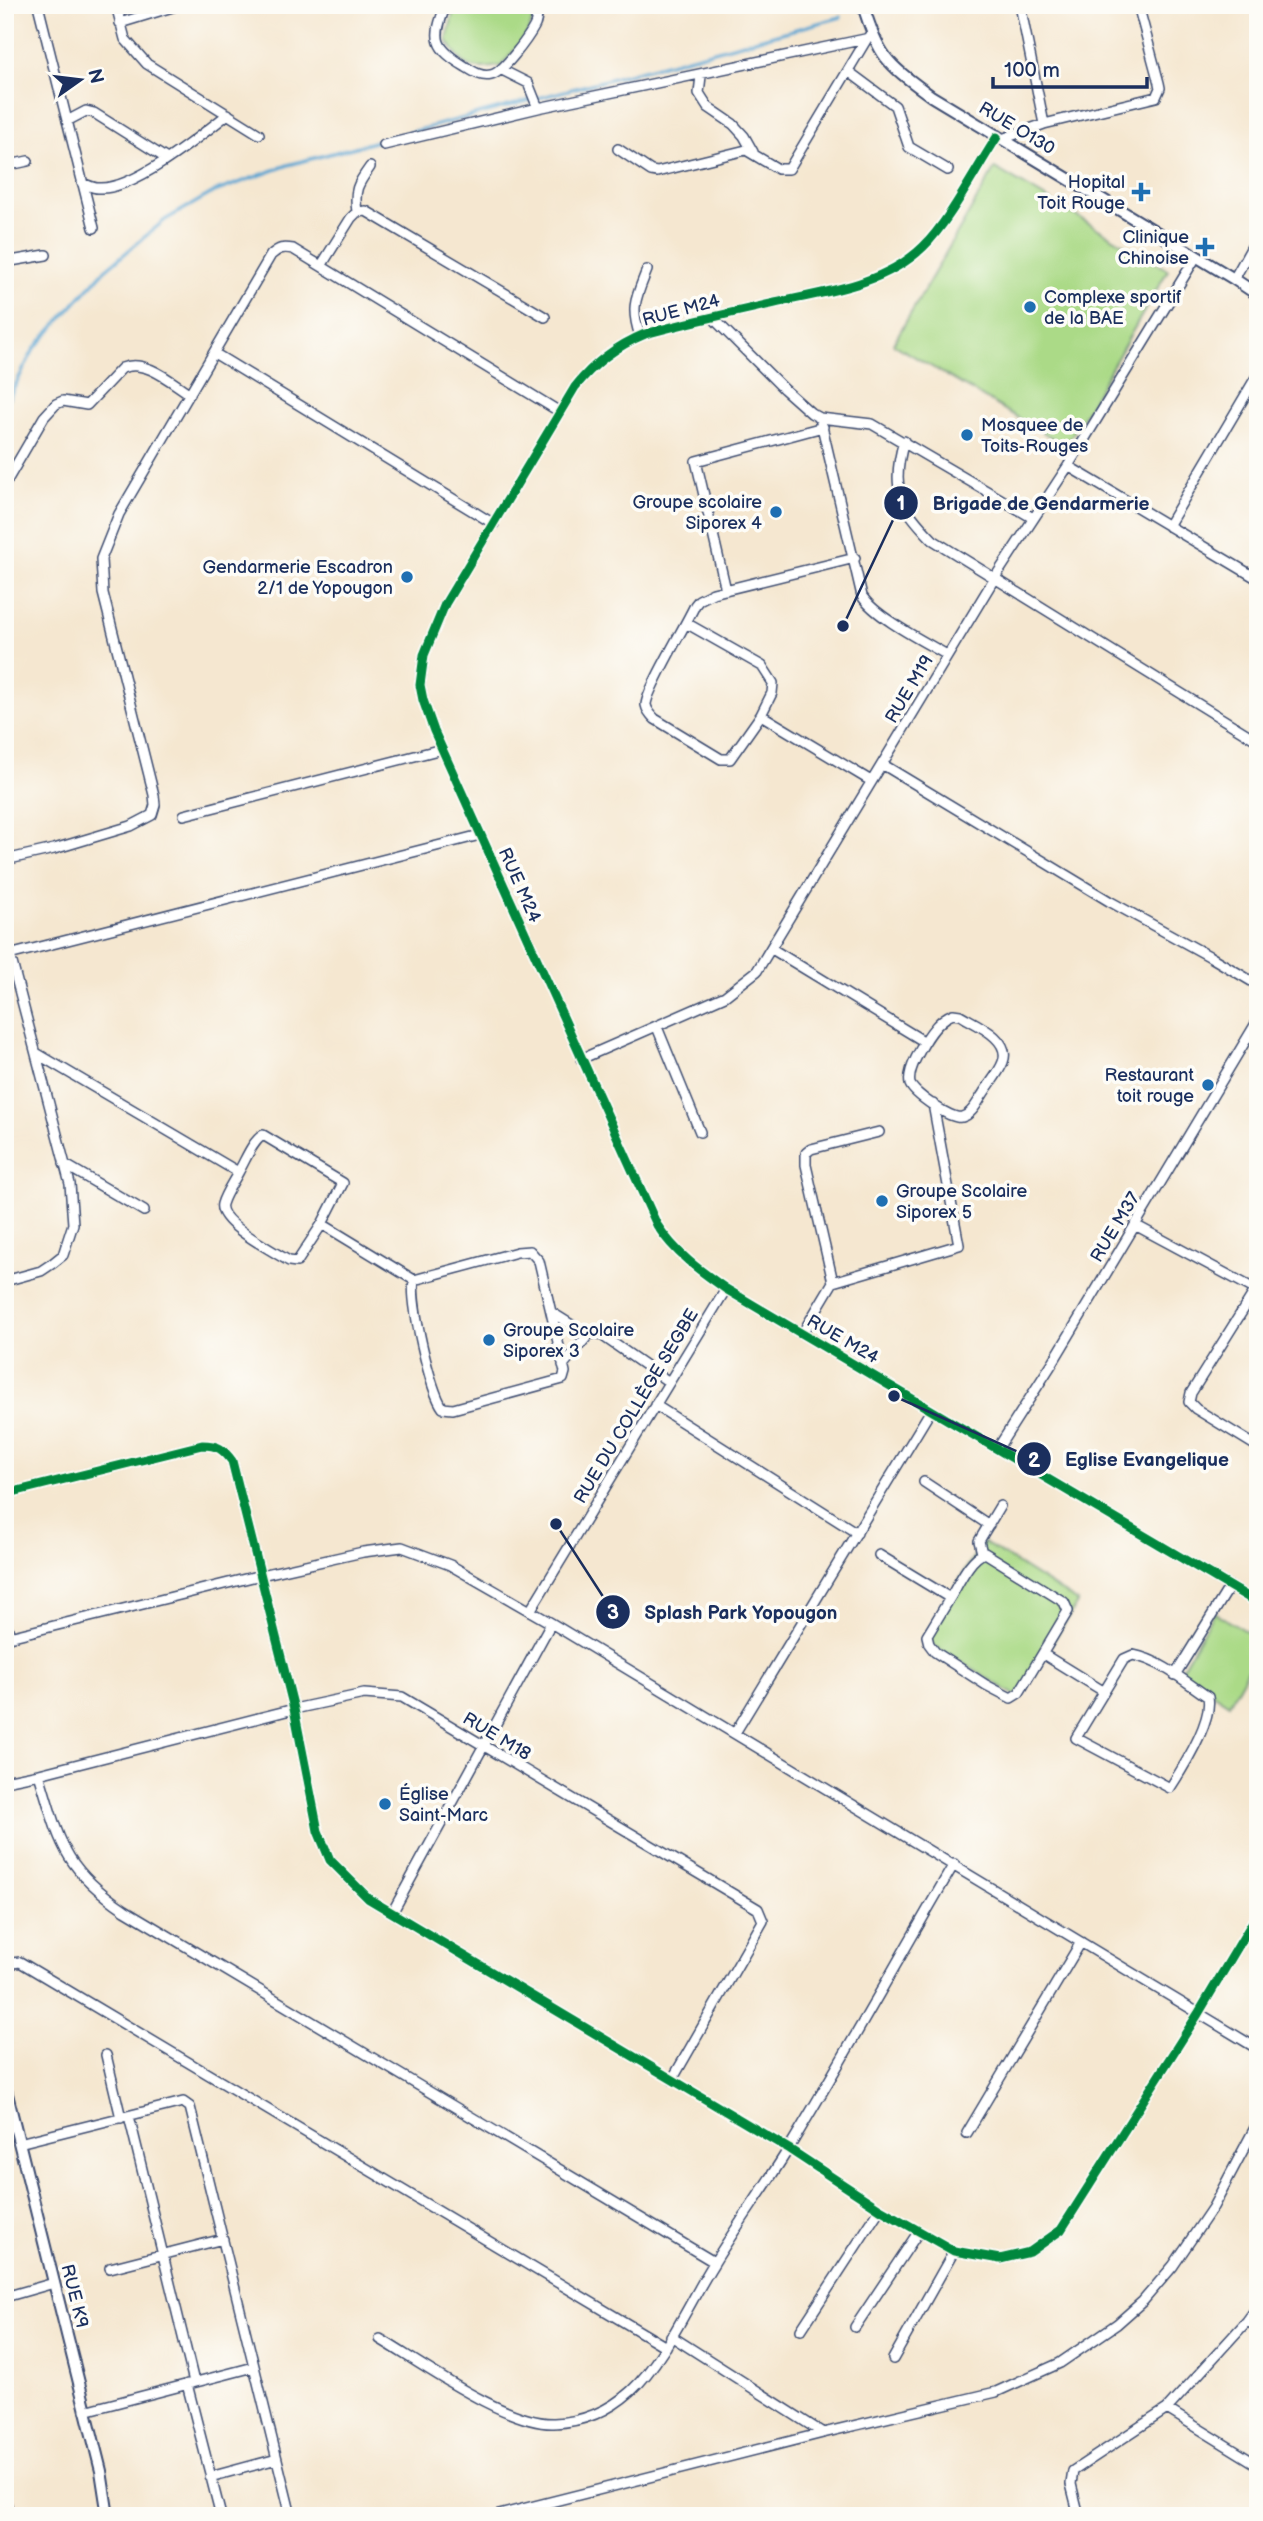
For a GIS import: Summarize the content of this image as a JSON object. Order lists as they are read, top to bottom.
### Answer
{
  "streets": {
    "street": [
      "RUE O130",
      "RUE M24",
      "RUE M19",
      "RUE M37",
      "RUE DU COLLÈGE SEGBE",
      "RUE M18",
      "RUE K9"
    ]
  },
  "crossings": [
    ["RUE O130", "RUE M24"],
    ["RUE O130", "RUE M19"],
    ["RUE M24", "RUE M19"],
    ["RUE M24", "RUE M37"],
    ["RUE M24", "RUE DU COLLÈGE SEGBE"]
  ],
  "places": {
    "health": ["Hopital Toit Rouge", "Clinique Chinoise"],
    "other": [
      "Complexe sportif de la BAE",
      "Mosquee de Toits-Rouges",
      "Groupe scolaire Siporex 4",
      "Gendarmerie Escadron 2/1 de Yopougon",
      "Brigade de Gendarmerie",
      "Restaurant toit rouge",
      "Groupe Scolaire Siporex 5",
      "Groupe Scolaire Siporex 3",
      "Eglise Evangelique",
      "Splash Park Yopougon",
      "Église Saint-Marc"
    ]
  },
  "scale_bar": "100 m",
  "north": "right"
}
